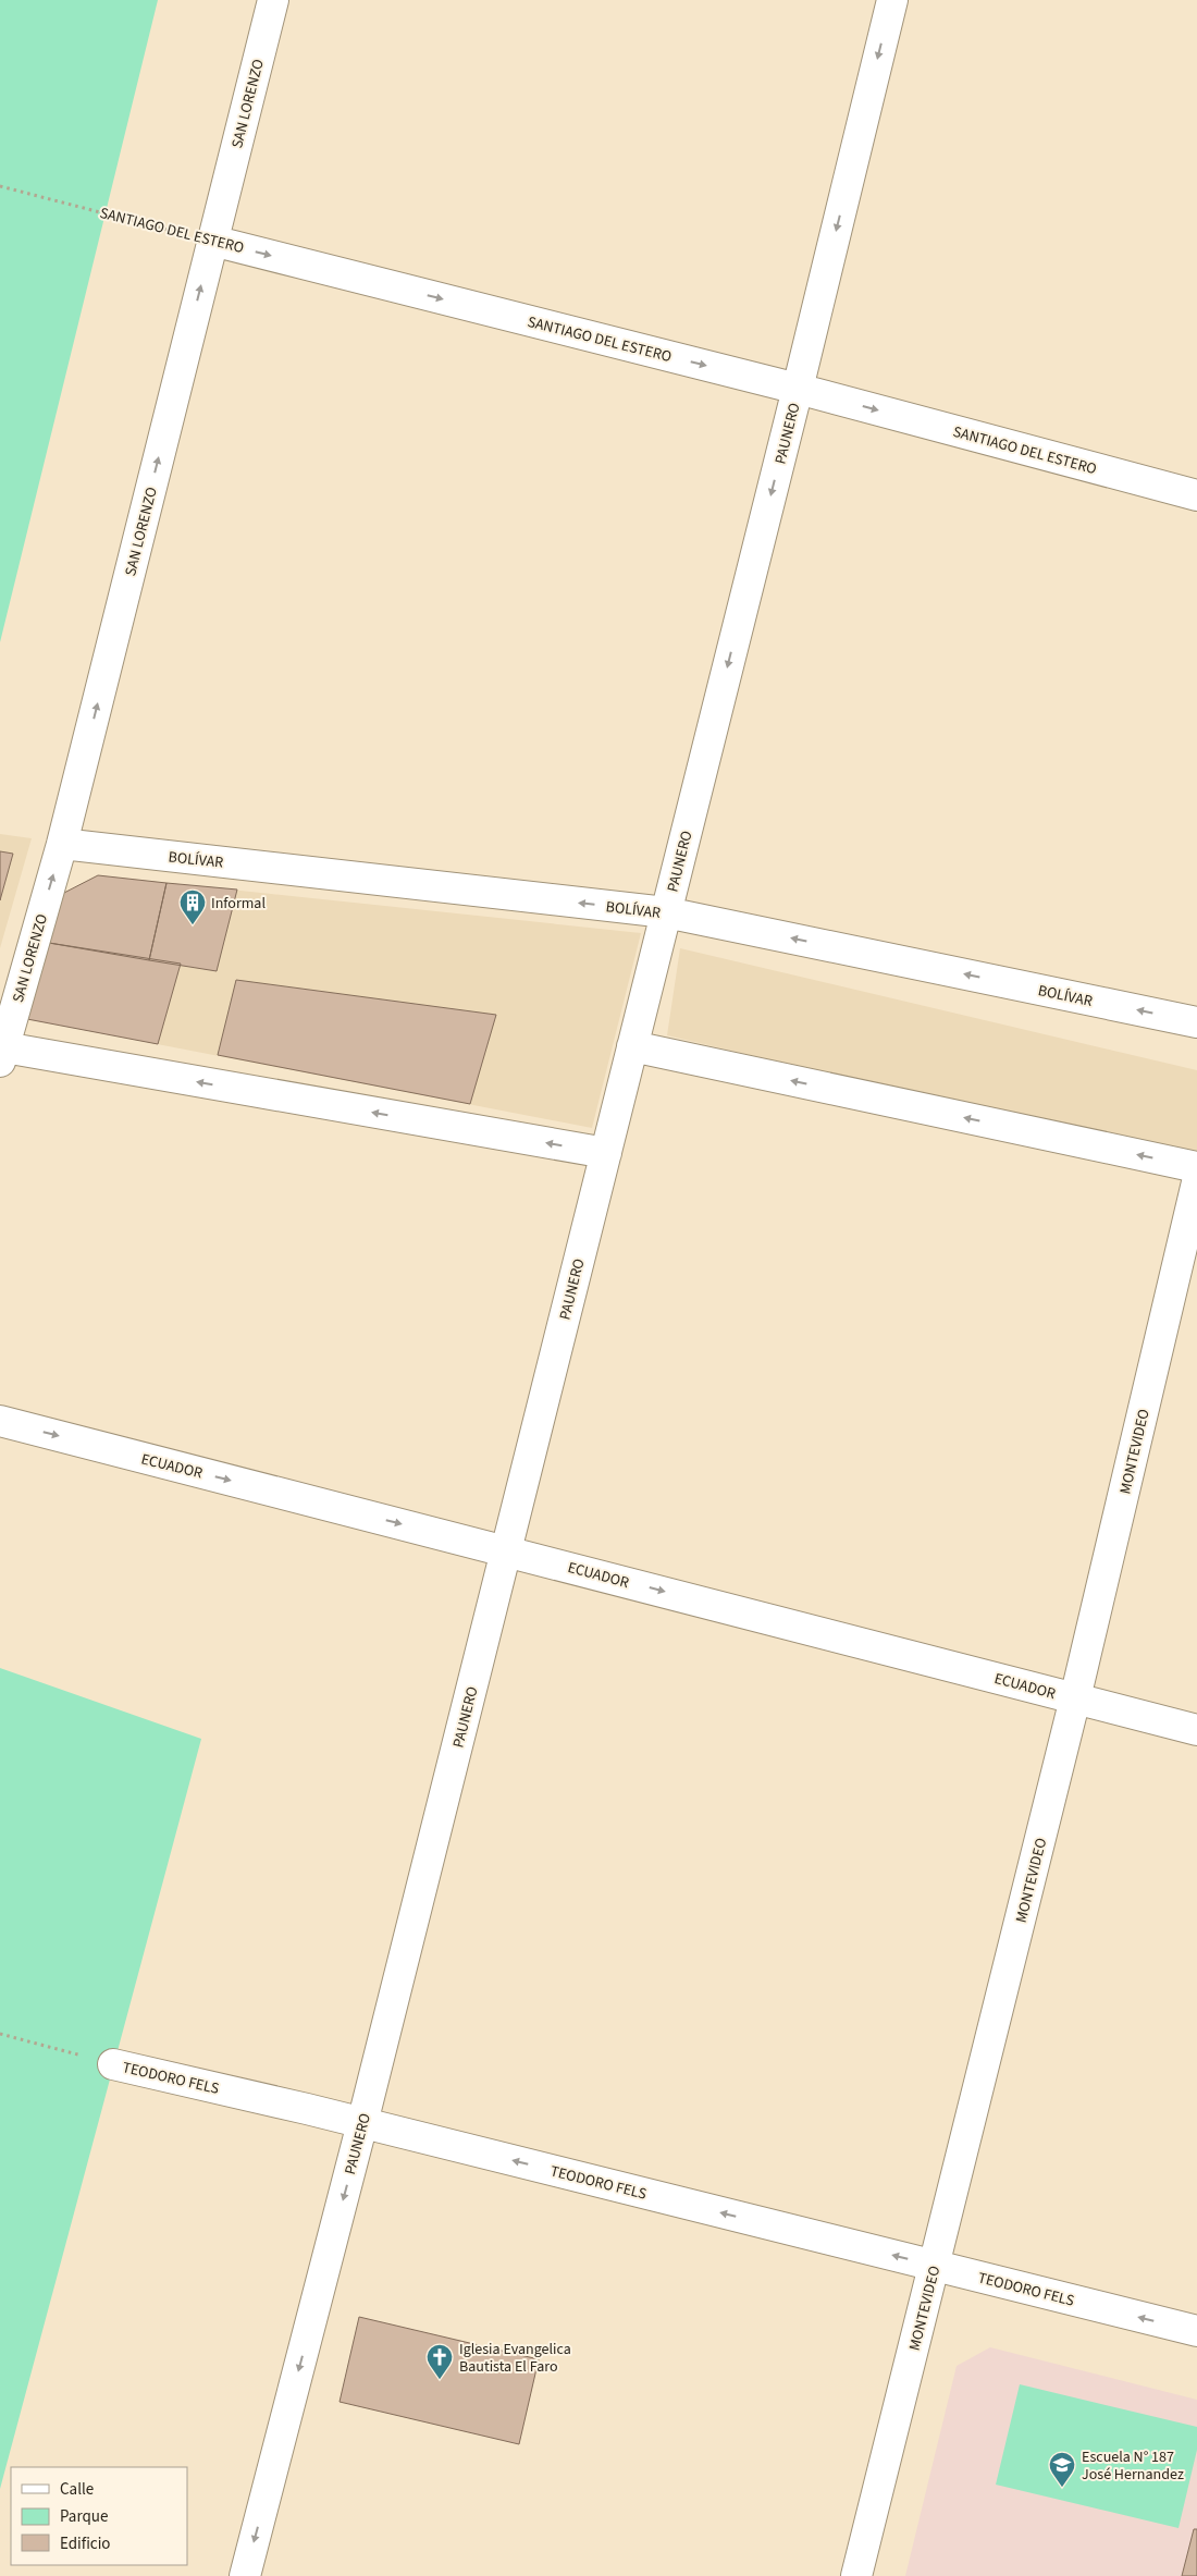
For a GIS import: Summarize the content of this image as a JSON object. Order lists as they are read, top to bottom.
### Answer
{
  "streets": {
    "street": [
      "SAN LORENZO",
      "SANTIAGO DEL ESTERO",
      "PAUNERO",
      "BOLÍVAR",
      "MONTEVIDEO",
      "ECUADOR",
      "TEODORO FELS"
    ]
  },
  "crossings": [
    ["SAN LORENZO", "SANTIAGO DEL ESTERO"],
    ["SAN LORENZO", "BOLÍVAR"],
    ["SANTIAGO DEL ESTERO", "PAUNERO"],
    ["PAUNERO", "BOLÍVAR"],
    ["PAUNERO", "ECUADOR"],
    ["PAUNERO", "TEODORO FELS"],
    ["MONTEVIDEO", "ECUADOR"],
    ["MONTEVIDEO", "TEODORO FELS"]
  ],
  "one_way": [
    "SAN LORENZO",
    "SANTIAGO DEL ESTERO",
    "PAUNERO",
    "ECUADOR",
    "TEODORO FELS"
  ],
  "places": {
    "building": ["Informal"],
    "church": ["Iglesia Evangelica Bautista El Faro"],
    "school or university": ["Escuela N° 187 José Hernandez"]
  },
  "legend": ["Calle", "Parque", "Edificio"]
}
